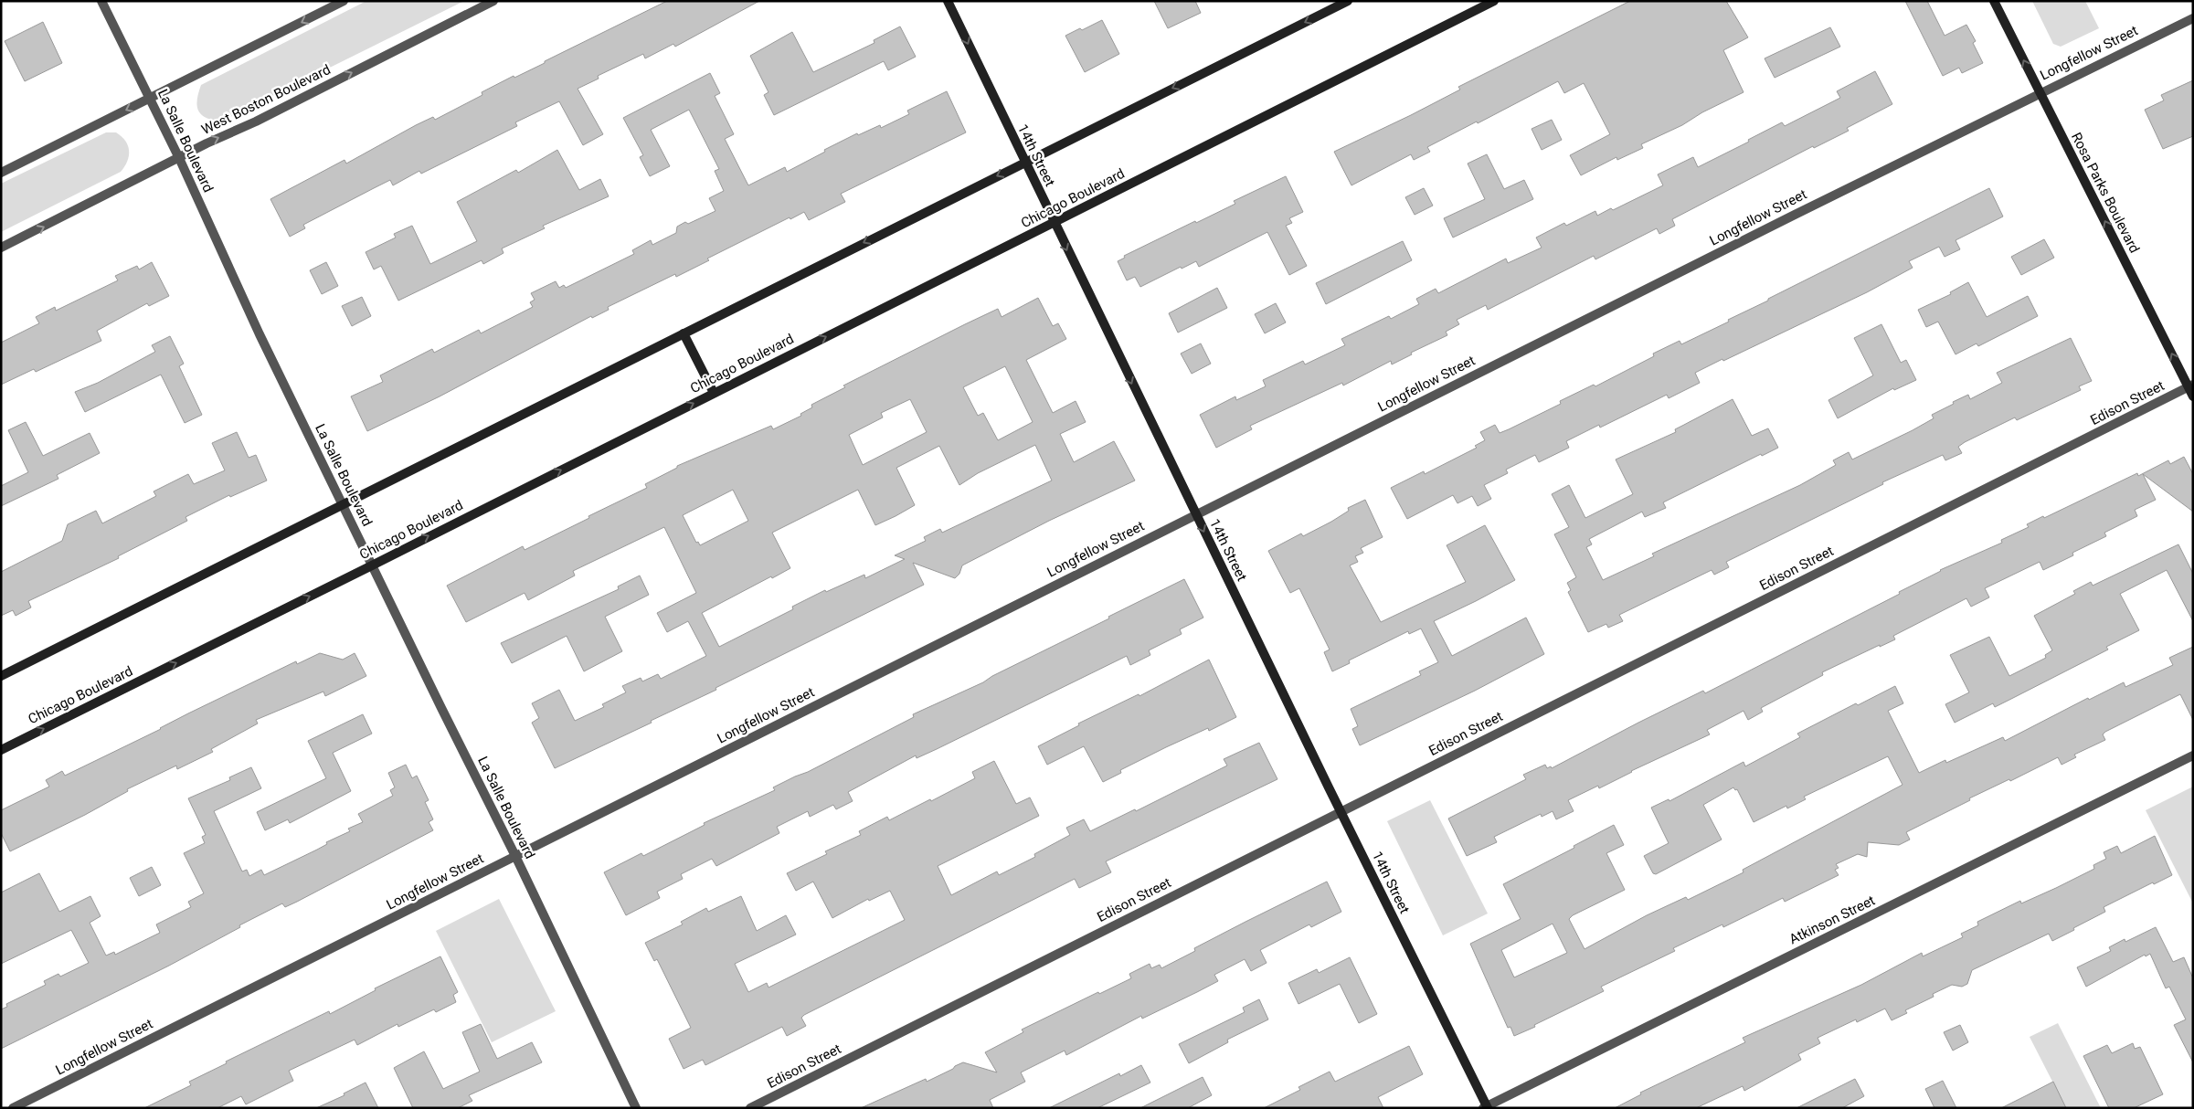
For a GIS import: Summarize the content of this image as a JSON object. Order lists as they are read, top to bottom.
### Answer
{
  "streets": {
    "street": [
      "Longfellow Street",
      "West Boston Boulevard",
      "La Salle Boulevard",
      "14th Street",
      "Rosa Parks Boulevard",
      "Chicago Boulevard",
      "Edison Street",
      "Atkinson Street"
    ]
  },
  "crossings": [
    ["Longfellow Street", "La Salle Boulevard"],
    ["Longfellow Street", "14th Street"],
    ["Longfellow Street", "Rosa Parks Boulevard"],
    ["West Boston Boulevard", "La Salle Boulevard"],
    ["La Salle Boulevard", "Chicago Boulevard"],
    ["14th Street", "Chicago Boulevard"],
    ["14th Street", "Edison Street"],
    ["14th Street", "Atkinson Street"],
    ["Rosa Parks Boulevard", "Edison Street"]
  ],
  "one_way": ["14th Street", "Rosa Parks Boulevard"]
}
